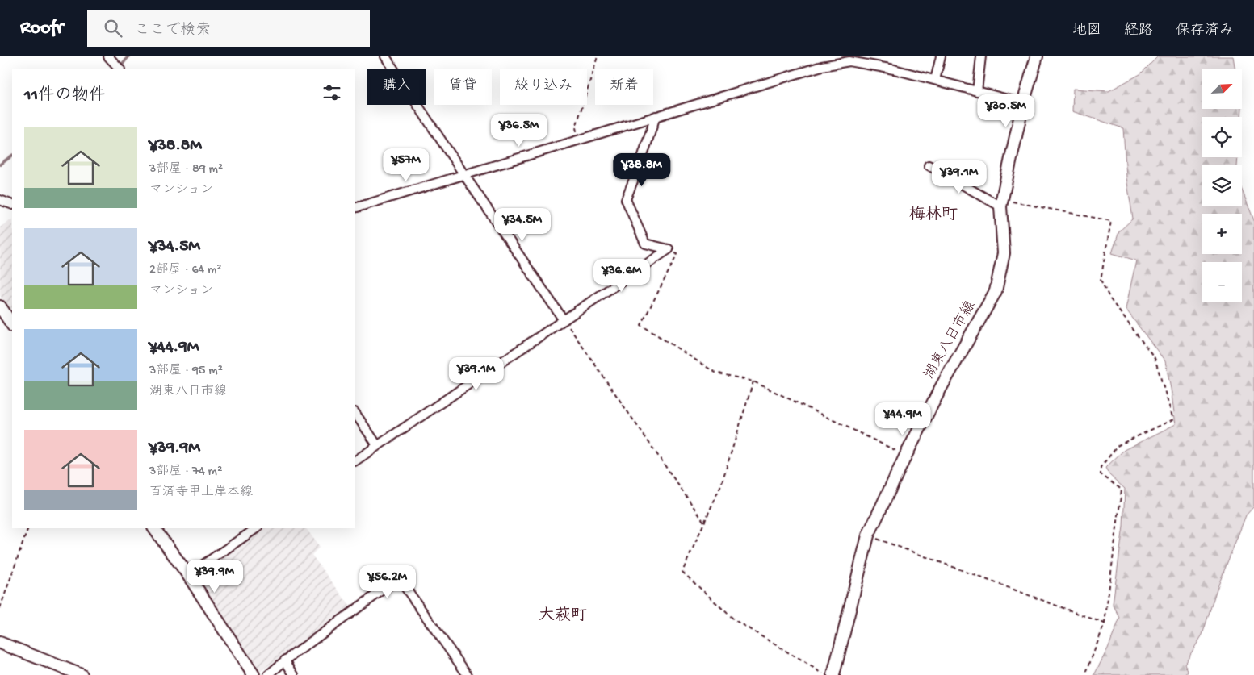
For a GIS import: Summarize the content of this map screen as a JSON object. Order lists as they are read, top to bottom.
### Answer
{
  "streets": {
    "main road": ["湖東八日市線"]
  },
  "districts": ["梅林町", "大萩町"],
  "north": "top right",
  "page": {
    "header": "Roofr",
    "search": "ここで検索",
    "nav": ["地図", "経路", "保存済み"],
    "map_buttons": ["+", "−"],
    "chip": [
      "購入",
      "賃貸",
      "絞り込み",
      "新着"
    ],
    "heading": "11件の物件",
    "price": [
      "¥30.5M",
      "¥36.5M",
      "¥57M",
      "¥38.8M",
      "¥39.1M",
      "¥34.5M",
      "¥36.6M",
      "¥39.1M",
      "¥44.9M",
      "¥39.9M",
      "¥56.2M"
    ],
    "list": [
      {
        "name": "¥38.8M",
        "note": "3部屋 · 89 m² · マンション"
      },
      {
        "name": "¥34.5M",
        "note": "2部屋 · 64 m² · マンション"
      },
      {
        "name": "¥44.9M",
        "note": "3部屋 · 95 m² · 湖東八日市線"
      },
      {
        "name": "¥39.9M",
        "note": "3部屋 · 74 m² · 百済寺甲上岸本線"
      }
    ]
  }
}
